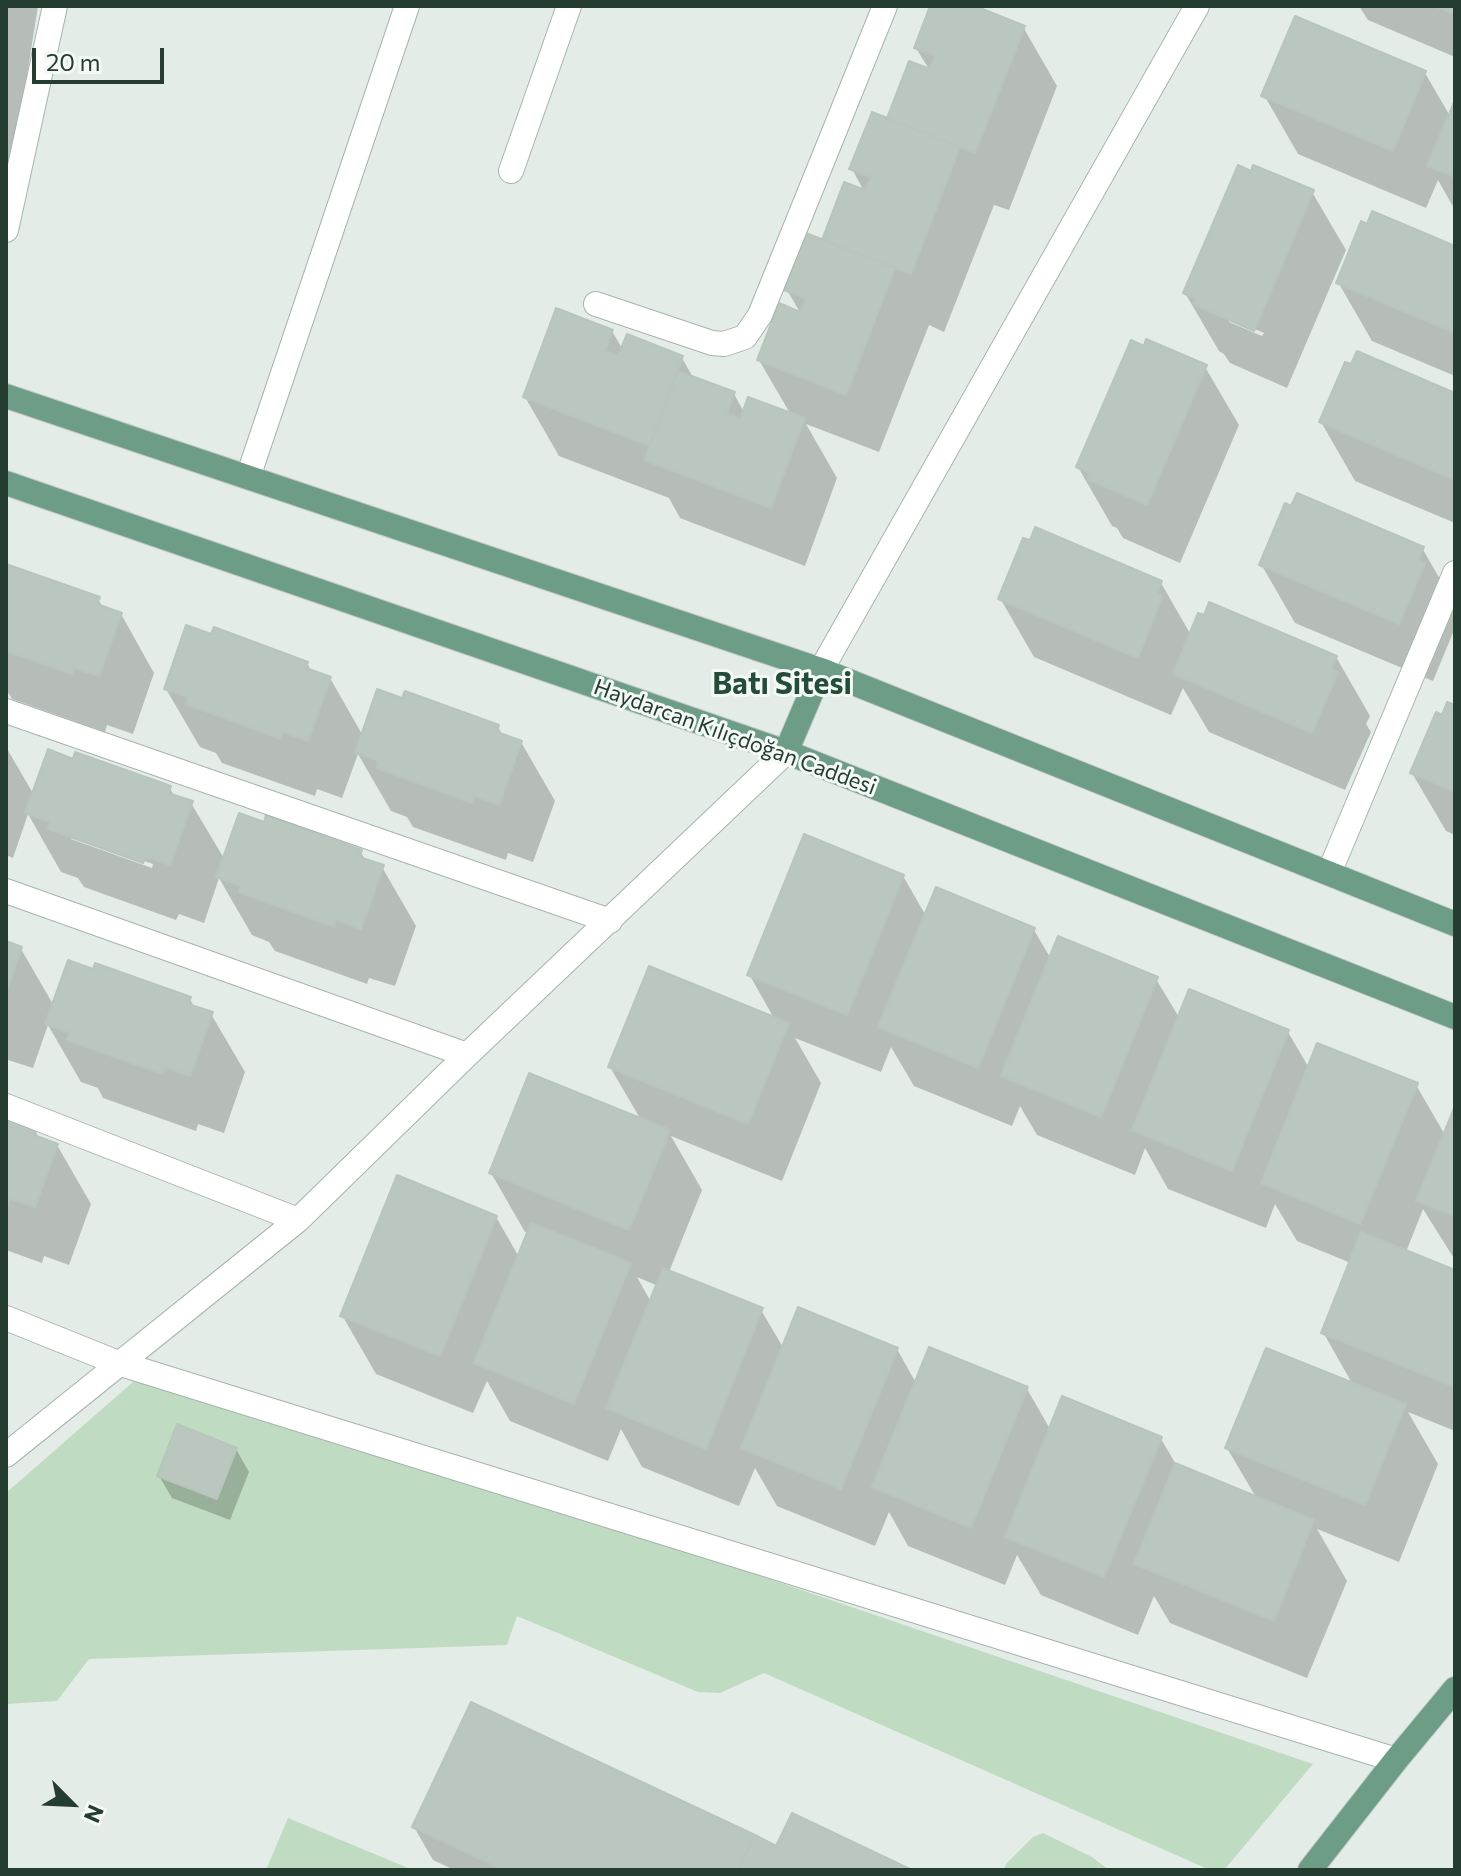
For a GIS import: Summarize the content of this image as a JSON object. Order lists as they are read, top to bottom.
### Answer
{
  "streets": {
    "main road": ["Haydarcan Kılıçdoğan Caddesi"]
  },
  "districts": ["Batı Sitesi"],
  "scale_bar": "20 m",
  "north": "bottom right"
}
